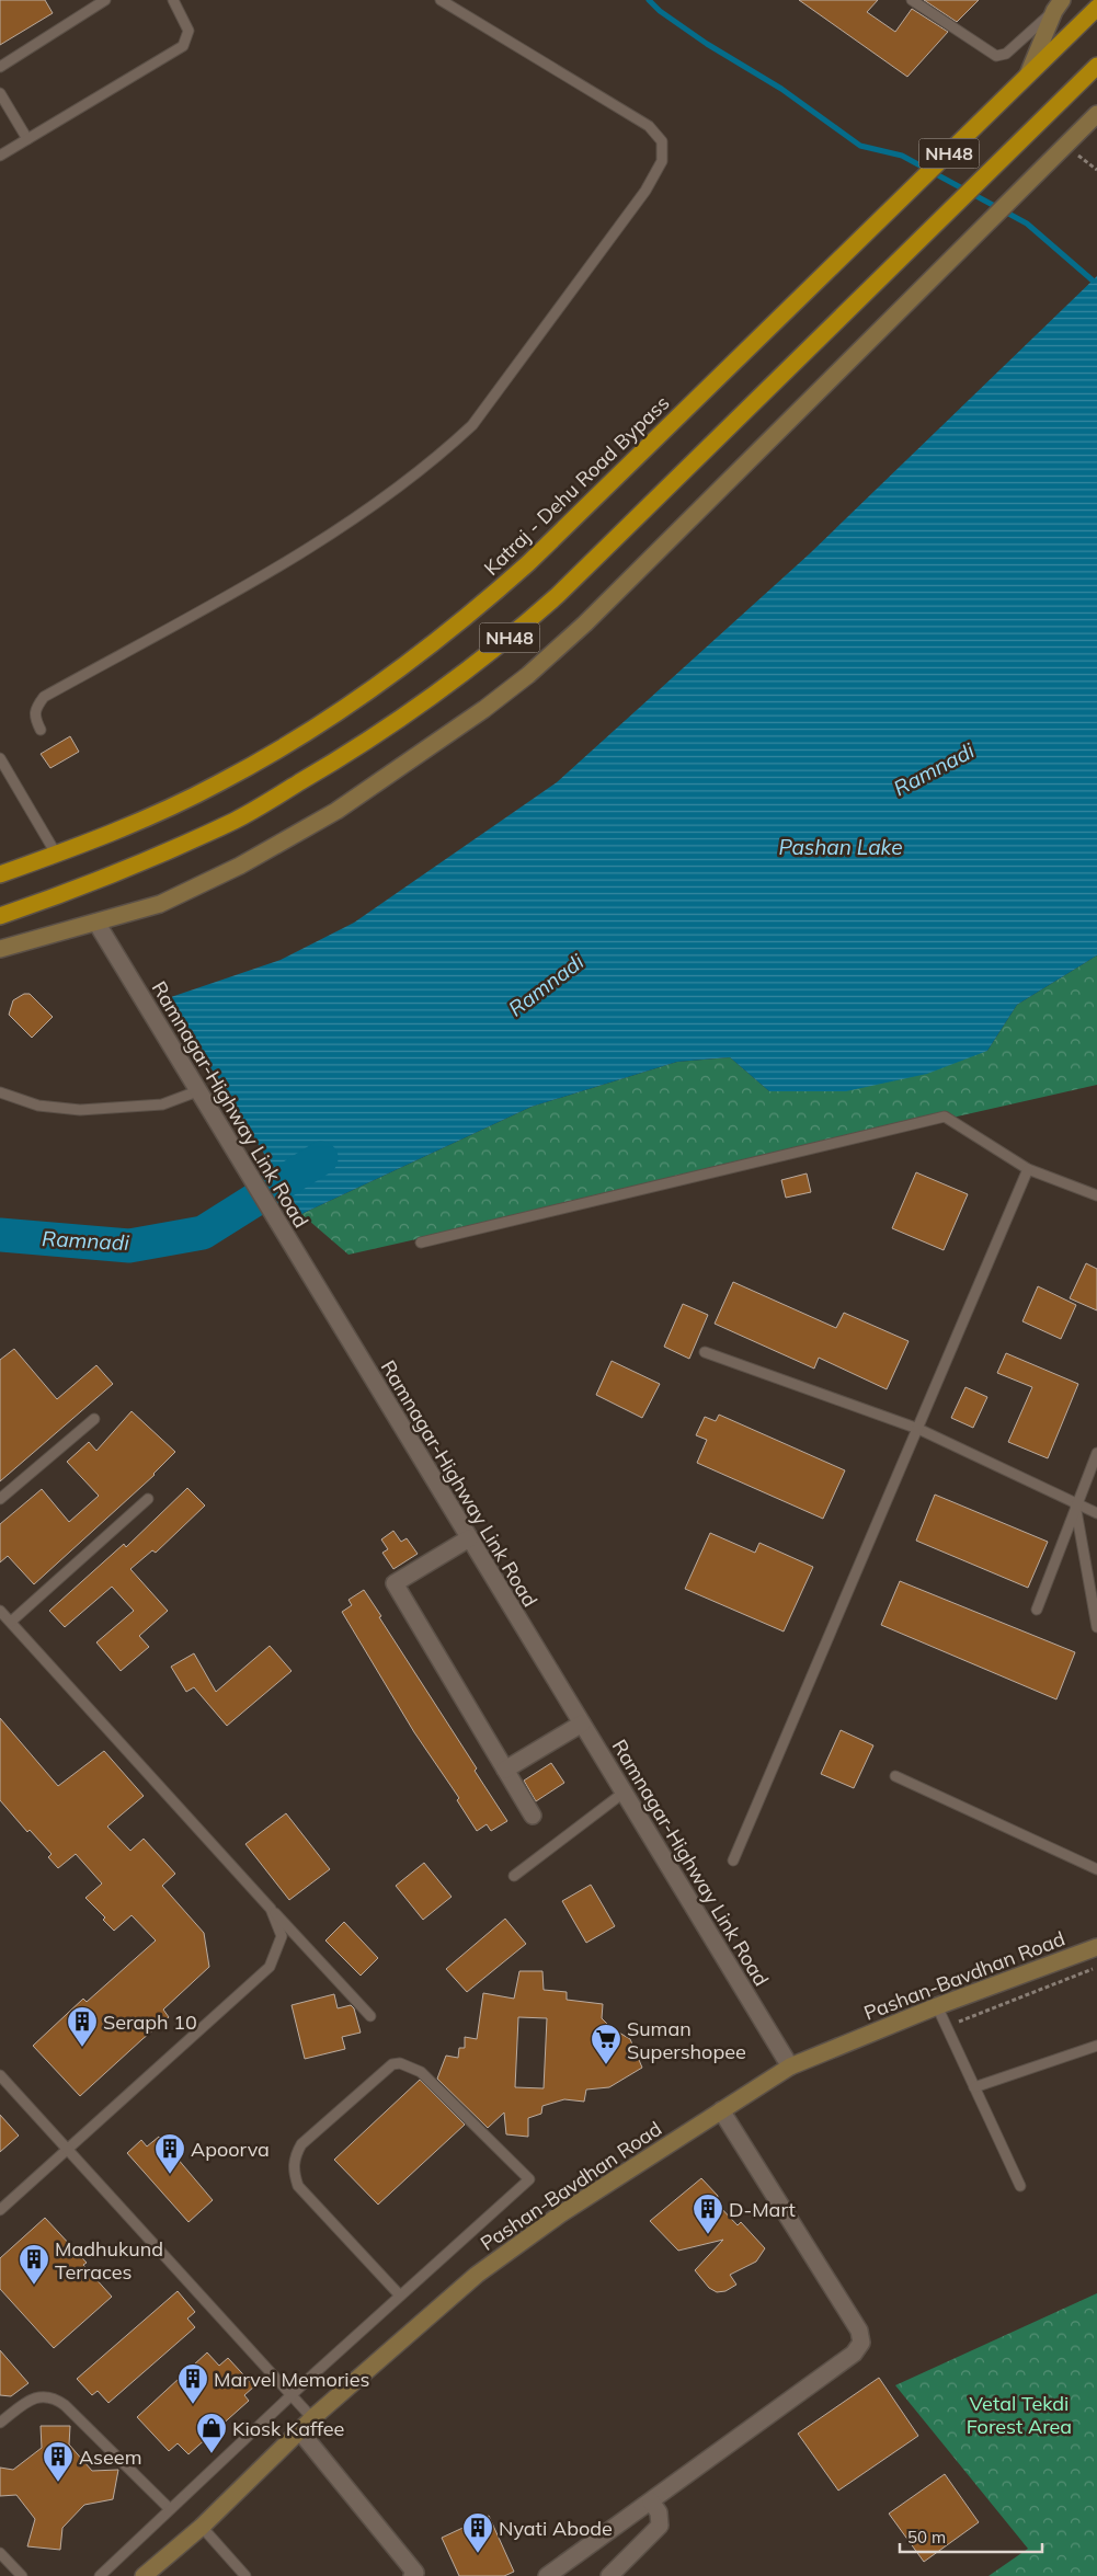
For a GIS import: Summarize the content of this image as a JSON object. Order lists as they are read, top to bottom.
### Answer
{
  "streets": {
    "highway": ["NH48", "Katraj - Dehu Road Bypass"],
    "street": ["Ramnagar-Highway Link Road", "Pashan-Bavdhan Road"]
  },
  "crossings": [
    ["Ramnagar-Highway Link Road", "Pashan-Bavdhan Road"]
  ],
  "water": ["Ramnadi", "Pashan Lake"],
  "parks": ["Vetal Tekdi Forest Area"],
  "places": {
    "building": [
      "Seraph 10",
      "Apoorva",
      "D-Mart",
      "Madhukund Terraces",
      "Marvel Memories",
      "Aseem",
      "Nyati Abode"
    ],
    "supermarket": ["Suman Supershopee"],
    "shop": ["Kiosk Kaffee"]
  },
  "scale_bar": "50 m"
}
